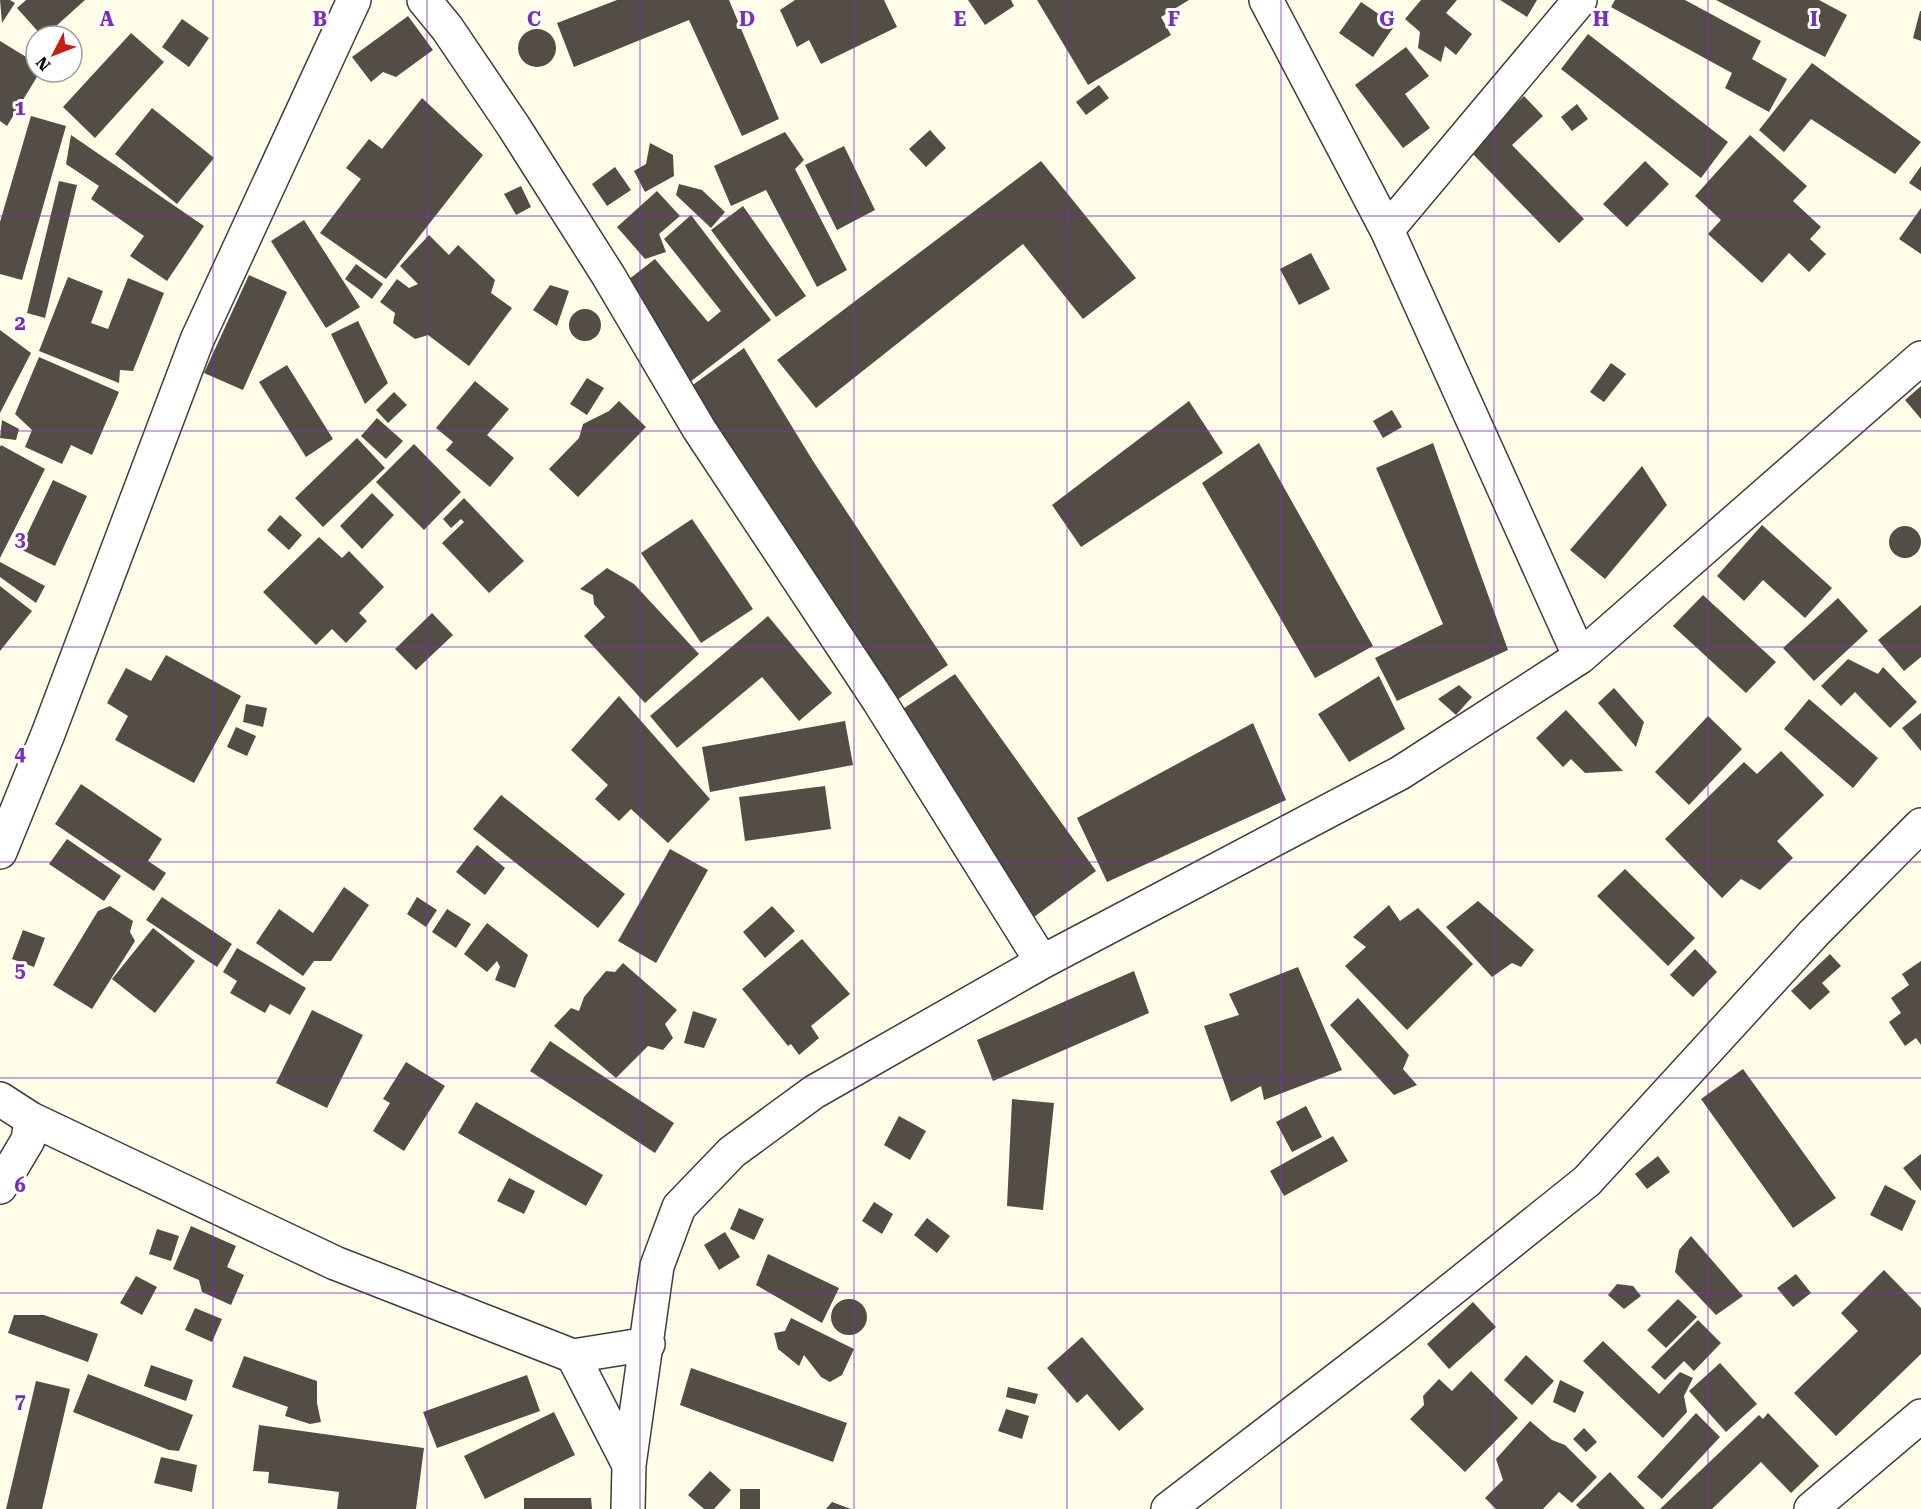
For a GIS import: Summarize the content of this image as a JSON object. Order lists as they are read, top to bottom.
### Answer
{
  "north": "bottom left",
  "grid": {
    "columns": [
      "A",
      "B",
      "C",
      "D",
      "E",
      "F",
      "G",
      "H",
      "I"
    ],
    "rows": [
      "1",
      "2",
      "3",
      "4",
      "5",
      "6",
      "7"
    ]
  }
}
